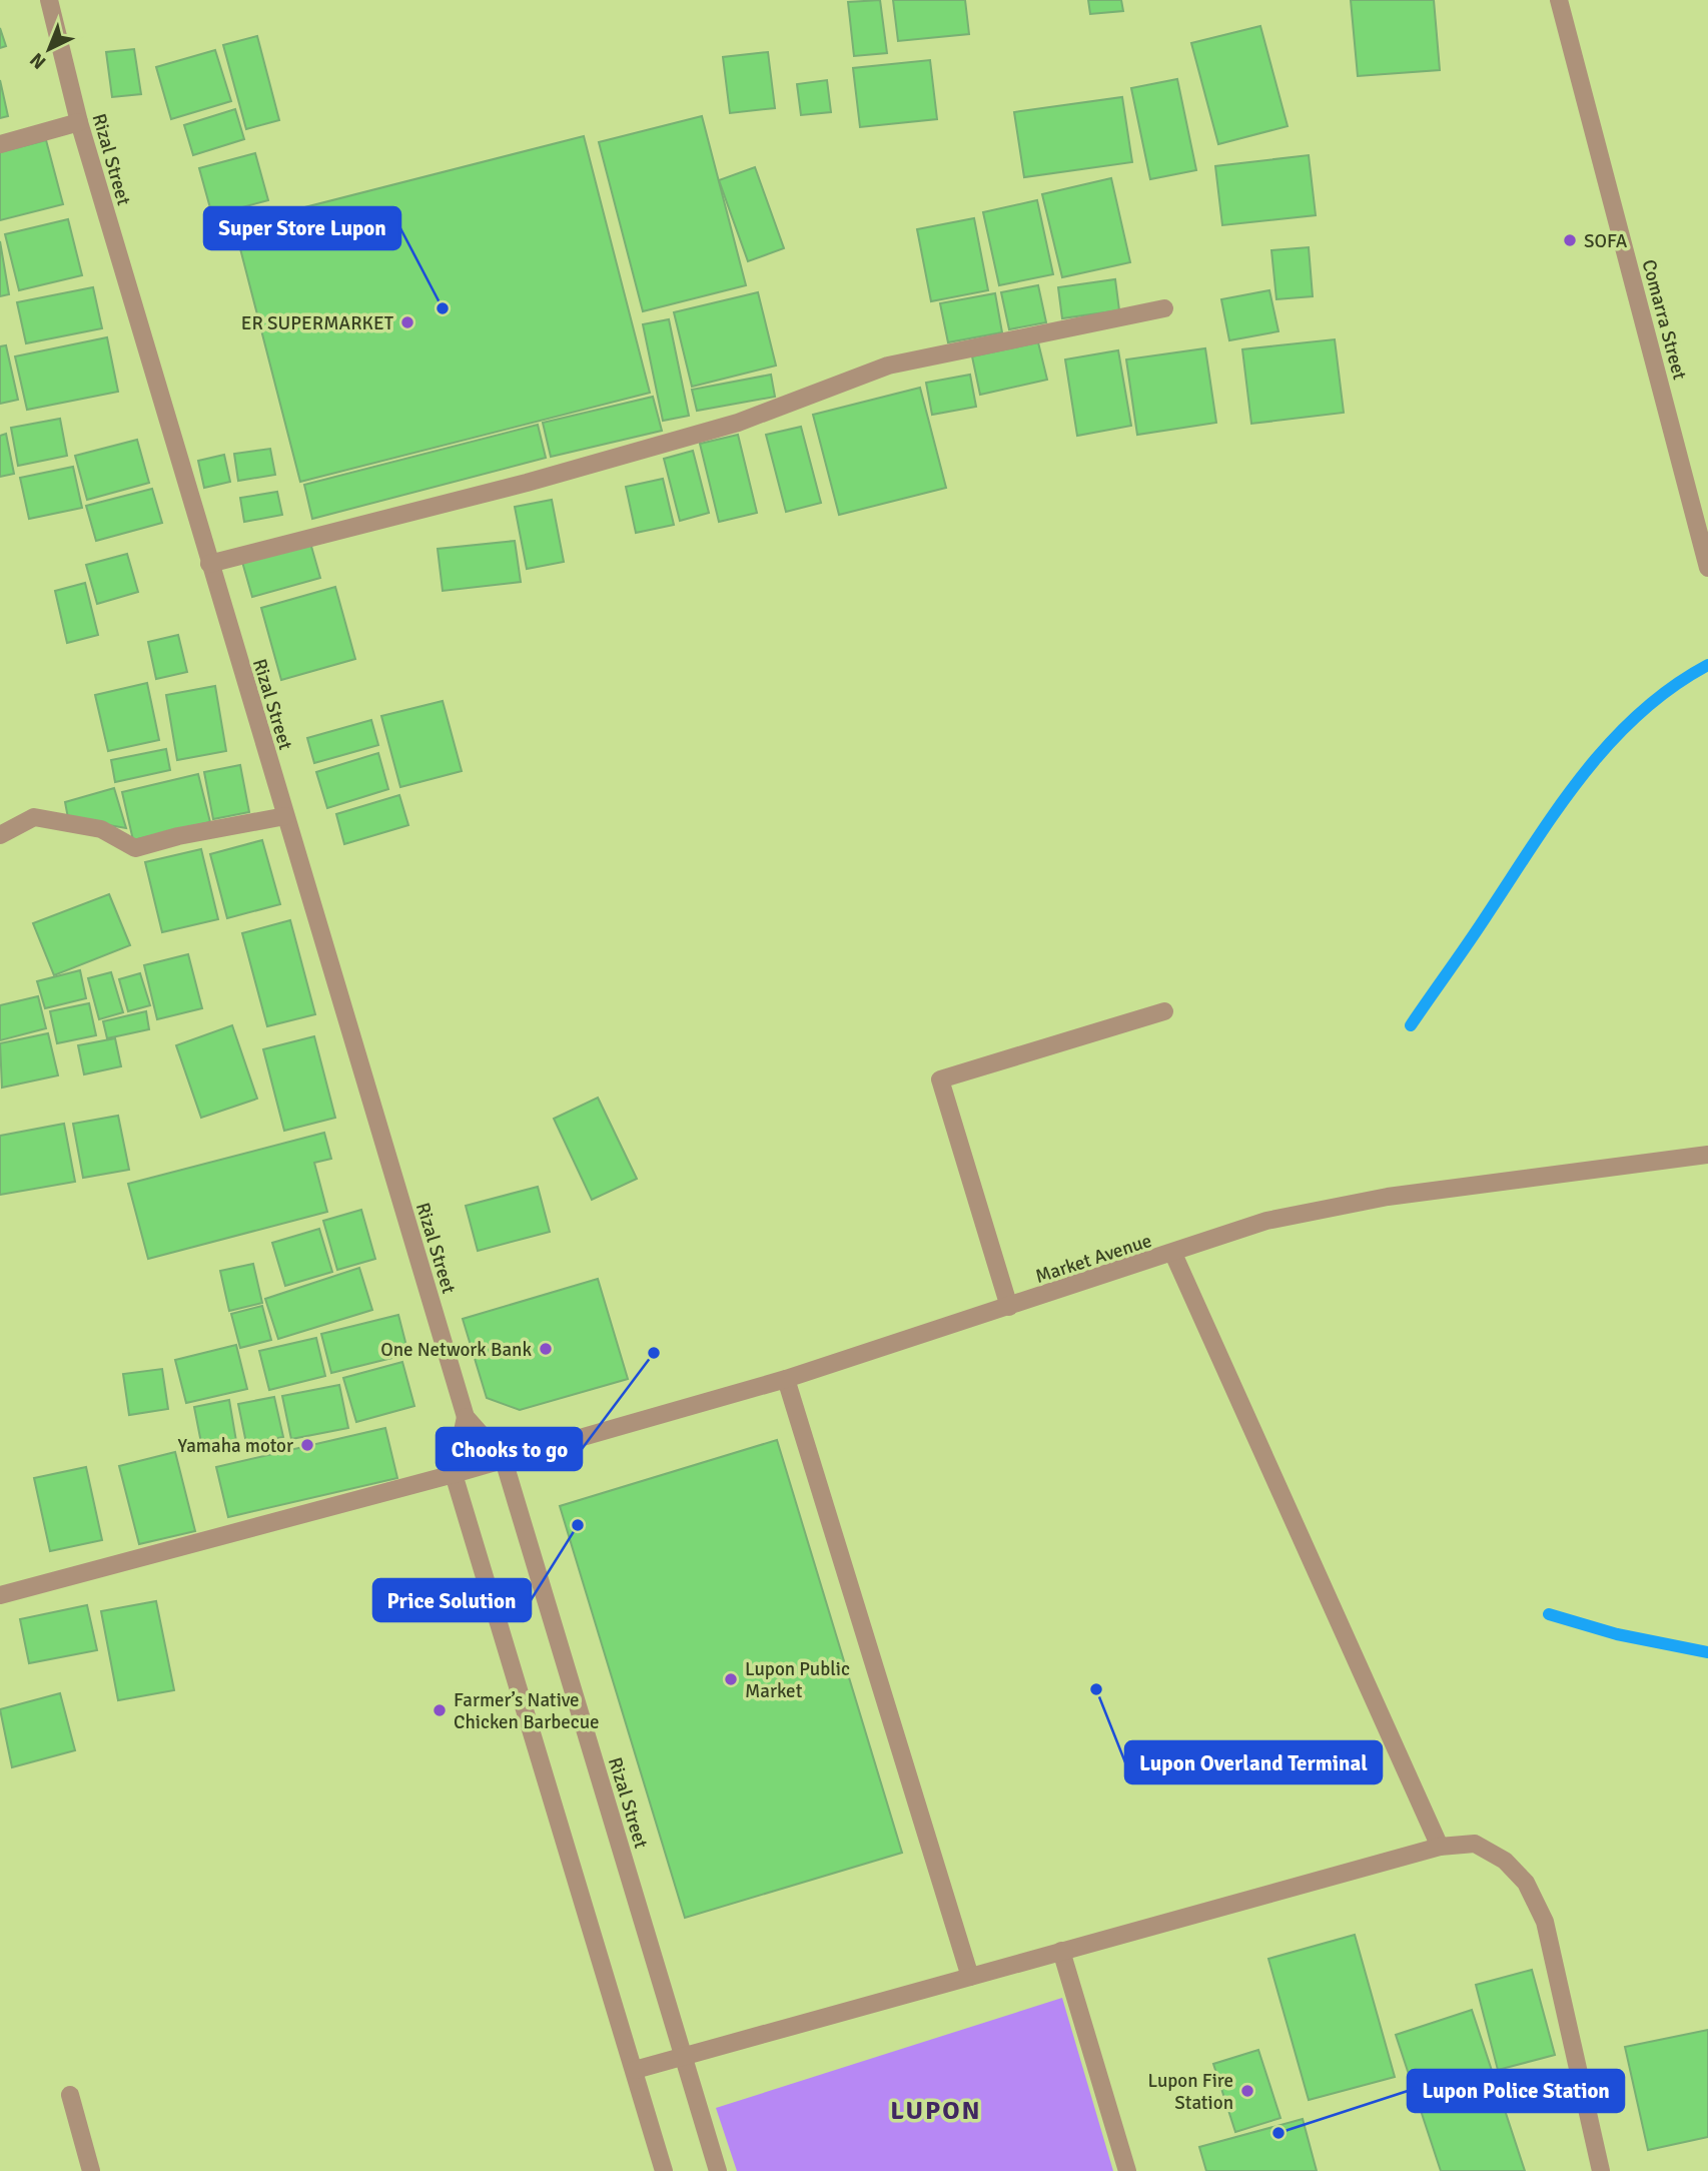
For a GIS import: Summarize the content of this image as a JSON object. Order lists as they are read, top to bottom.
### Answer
{
  "streets": {
    "street": ["Rizal Street", "Comarra Street", "Market Avenue"]
  },
  "crossings": [
    ["Rizal Street", "Market Avenue"]
  ],
  "districts": ["LUPON"],
  "places": [
    "SOFA",
    "Super Store Lupon",
    "ER SUPERMARKET",
    "One Network Bank",
    "Chooks to go",
    "Yamaha motor",
    "Price Solution",
    "Lupon Public Market",
    "Lupon Overland Terminal",
    "Farmer’s Native Chicken Barbecue",
    "Lupon Fire Station",
    "Lupon Police Station"
  ],
  "north": "bottom left"
}
